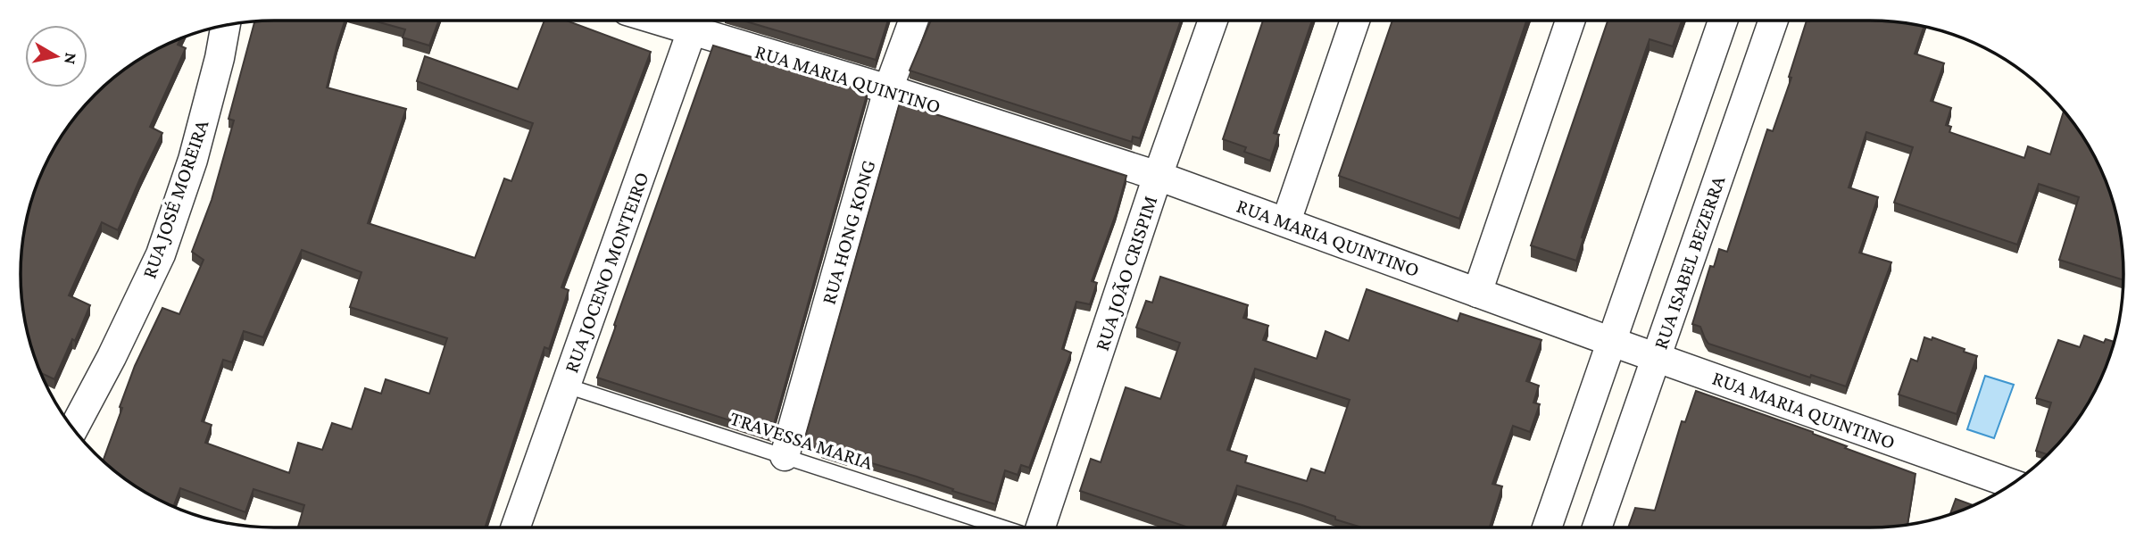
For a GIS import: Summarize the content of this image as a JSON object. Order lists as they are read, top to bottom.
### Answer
{
  "streets": {
    "street": [
      "RUA MARIA QUINTINO",
      "RUA JOSÉ MOREIRA",
      "RUA HONG KONG",
      "RUA ISABEL BEZERRA",
      "RUA JOCENO MONTEIRO",
      "RUA JOÃO CRISPIM"
    ],
    "lane": ["TRAVESSA MARIA"]
  },
  "crossings": [
    ["RUA MARIA QUINTINO", "RUA HONG KONG"],
    ["RUA MARIA QUINTINO", "RUA ISABEL BEZERRA"],
    ["RUA MARIA QUINTINO", "RUA JOCENO MONTEIRO"],
    ["RUA MARIA QUINTINO", "RUA JOÃO CRISPIM"],
    ["RUA HONG KONG", "TRAVESSA MARIA"],
    ["RUA JOCENO MONTEIRO", "TRAVESSA MARIA"]
  ],
  "north": "right"
}
